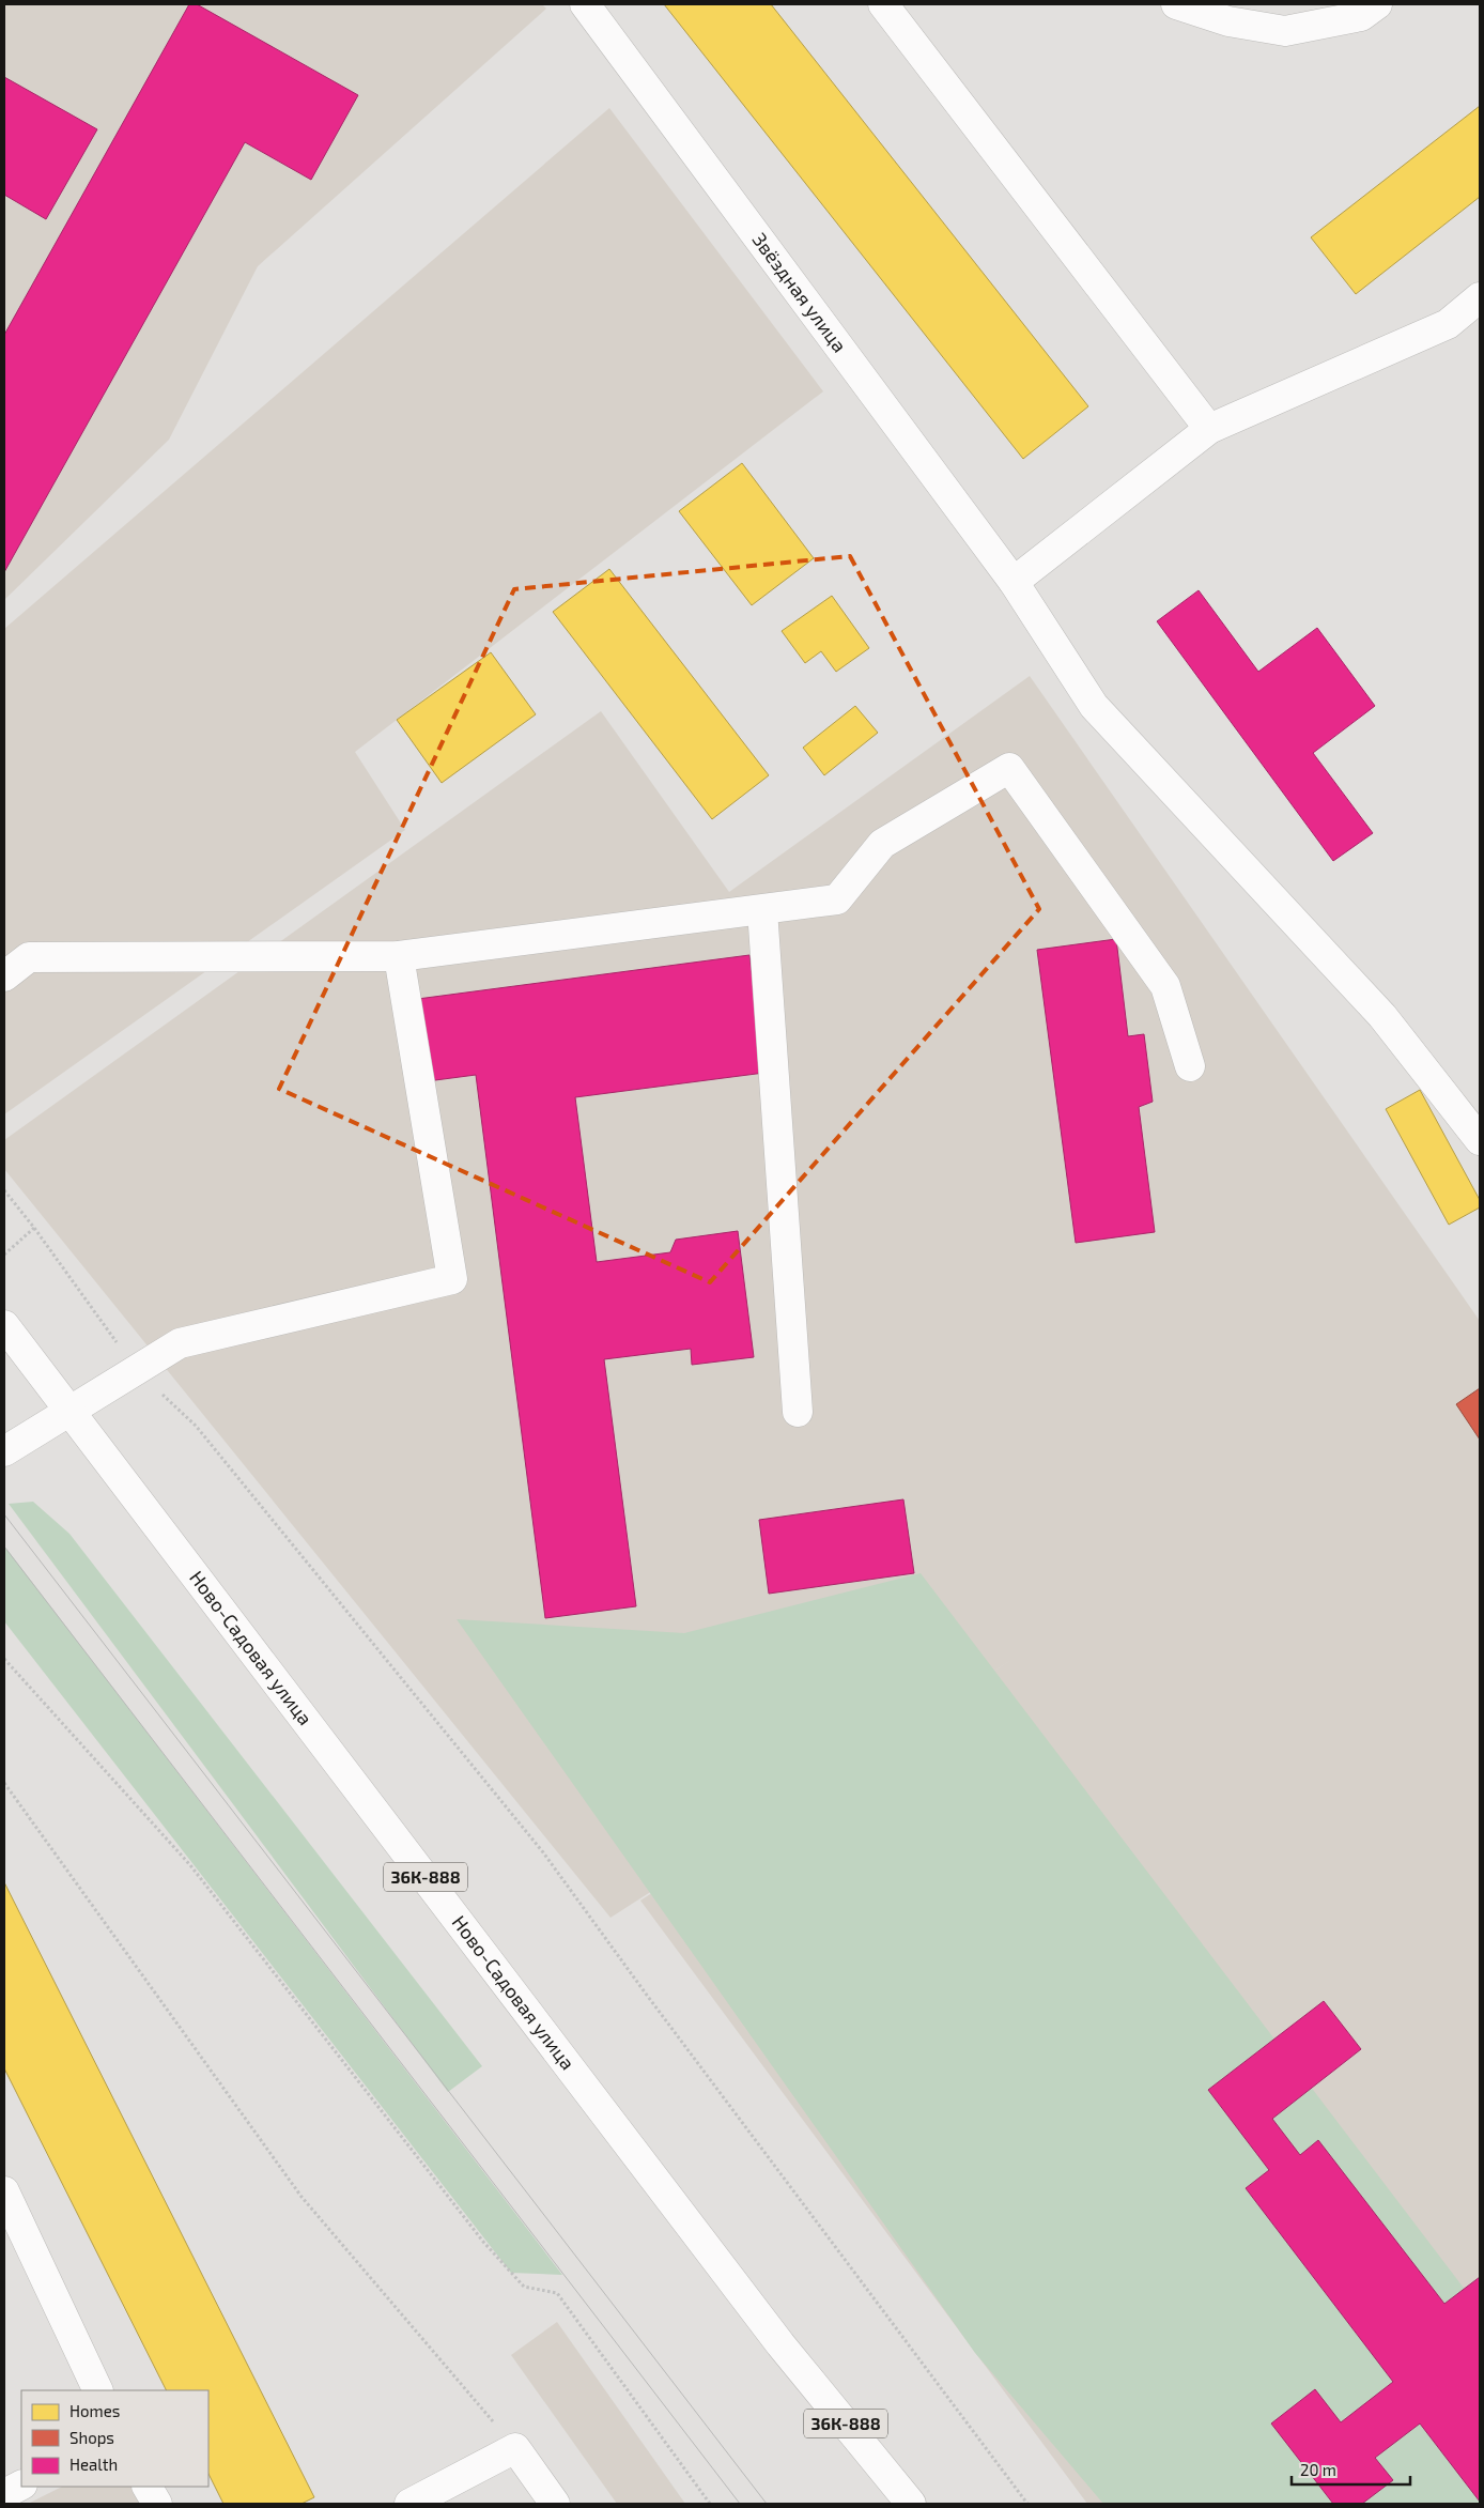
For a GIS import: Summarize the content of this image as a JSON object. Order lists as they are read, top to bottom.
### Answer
{
  "streets": {
    "main road": ["Звёздная улица", "Ново-Садовая улица", "36К-888"]
  },
  "legend": ["Homes", "Shops", "Health"],
  "scale_bar": "20 m"
}
